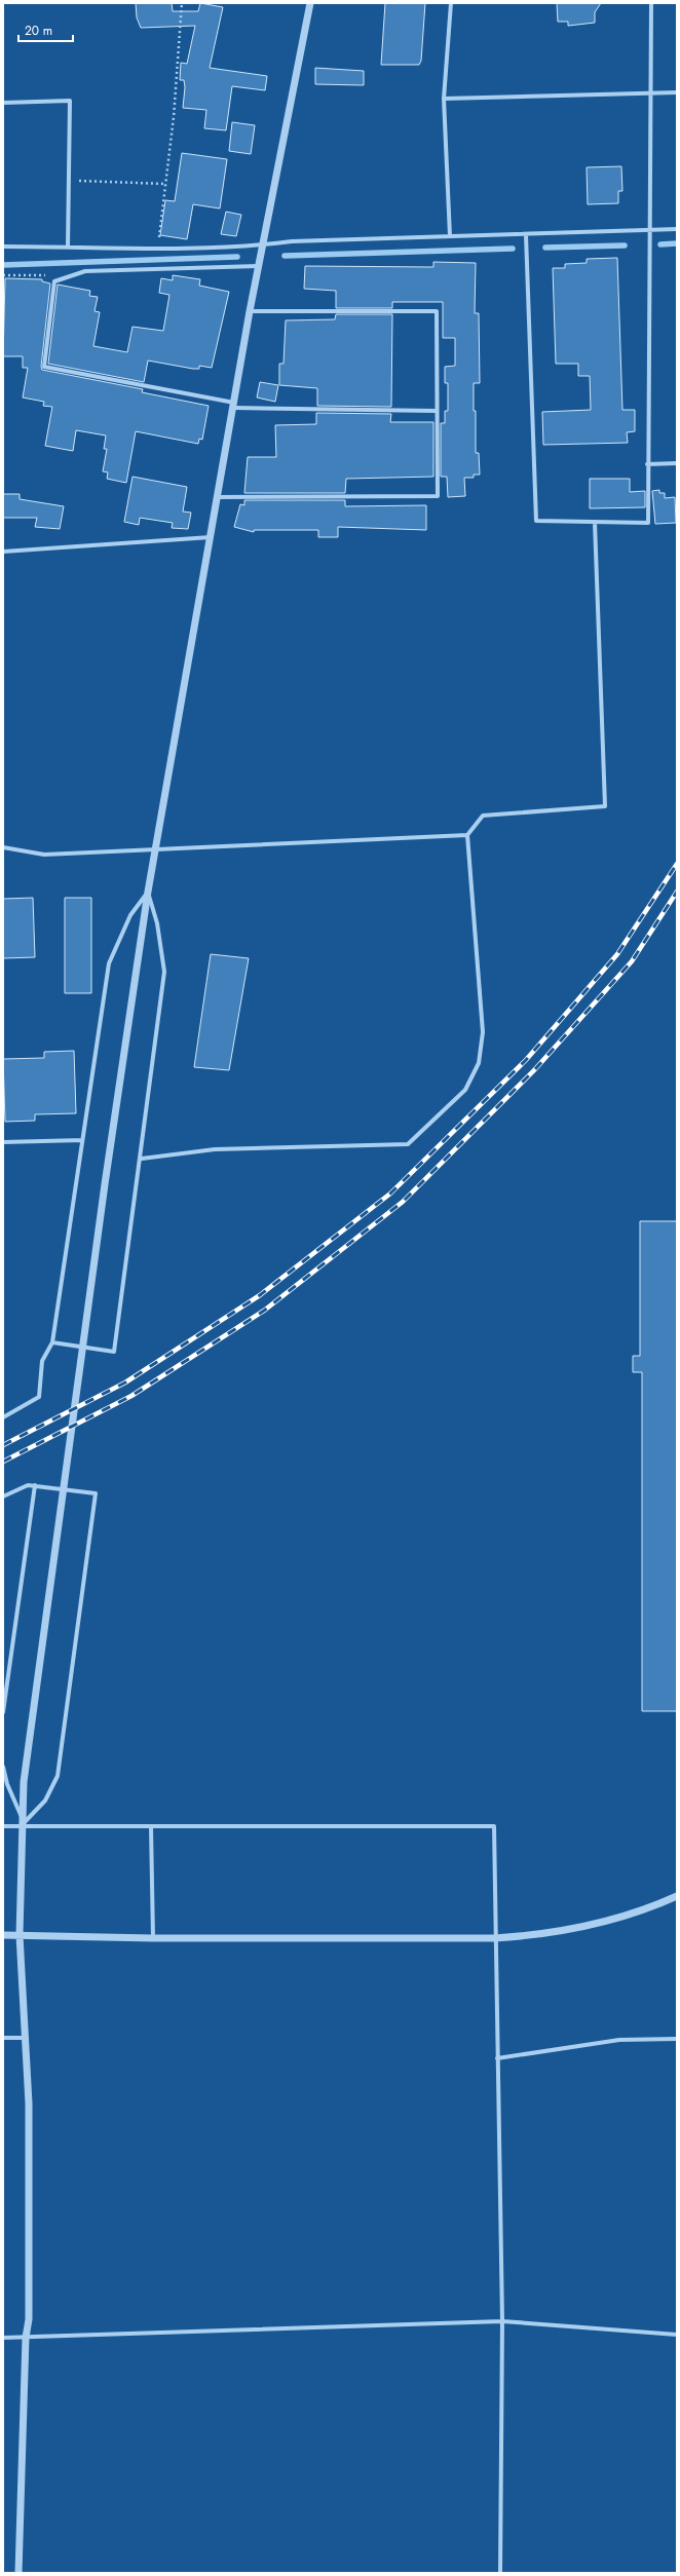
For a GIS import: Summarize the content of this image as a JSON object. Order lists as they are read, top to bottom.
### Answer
{
  "scale_bar": "20 m"
}
